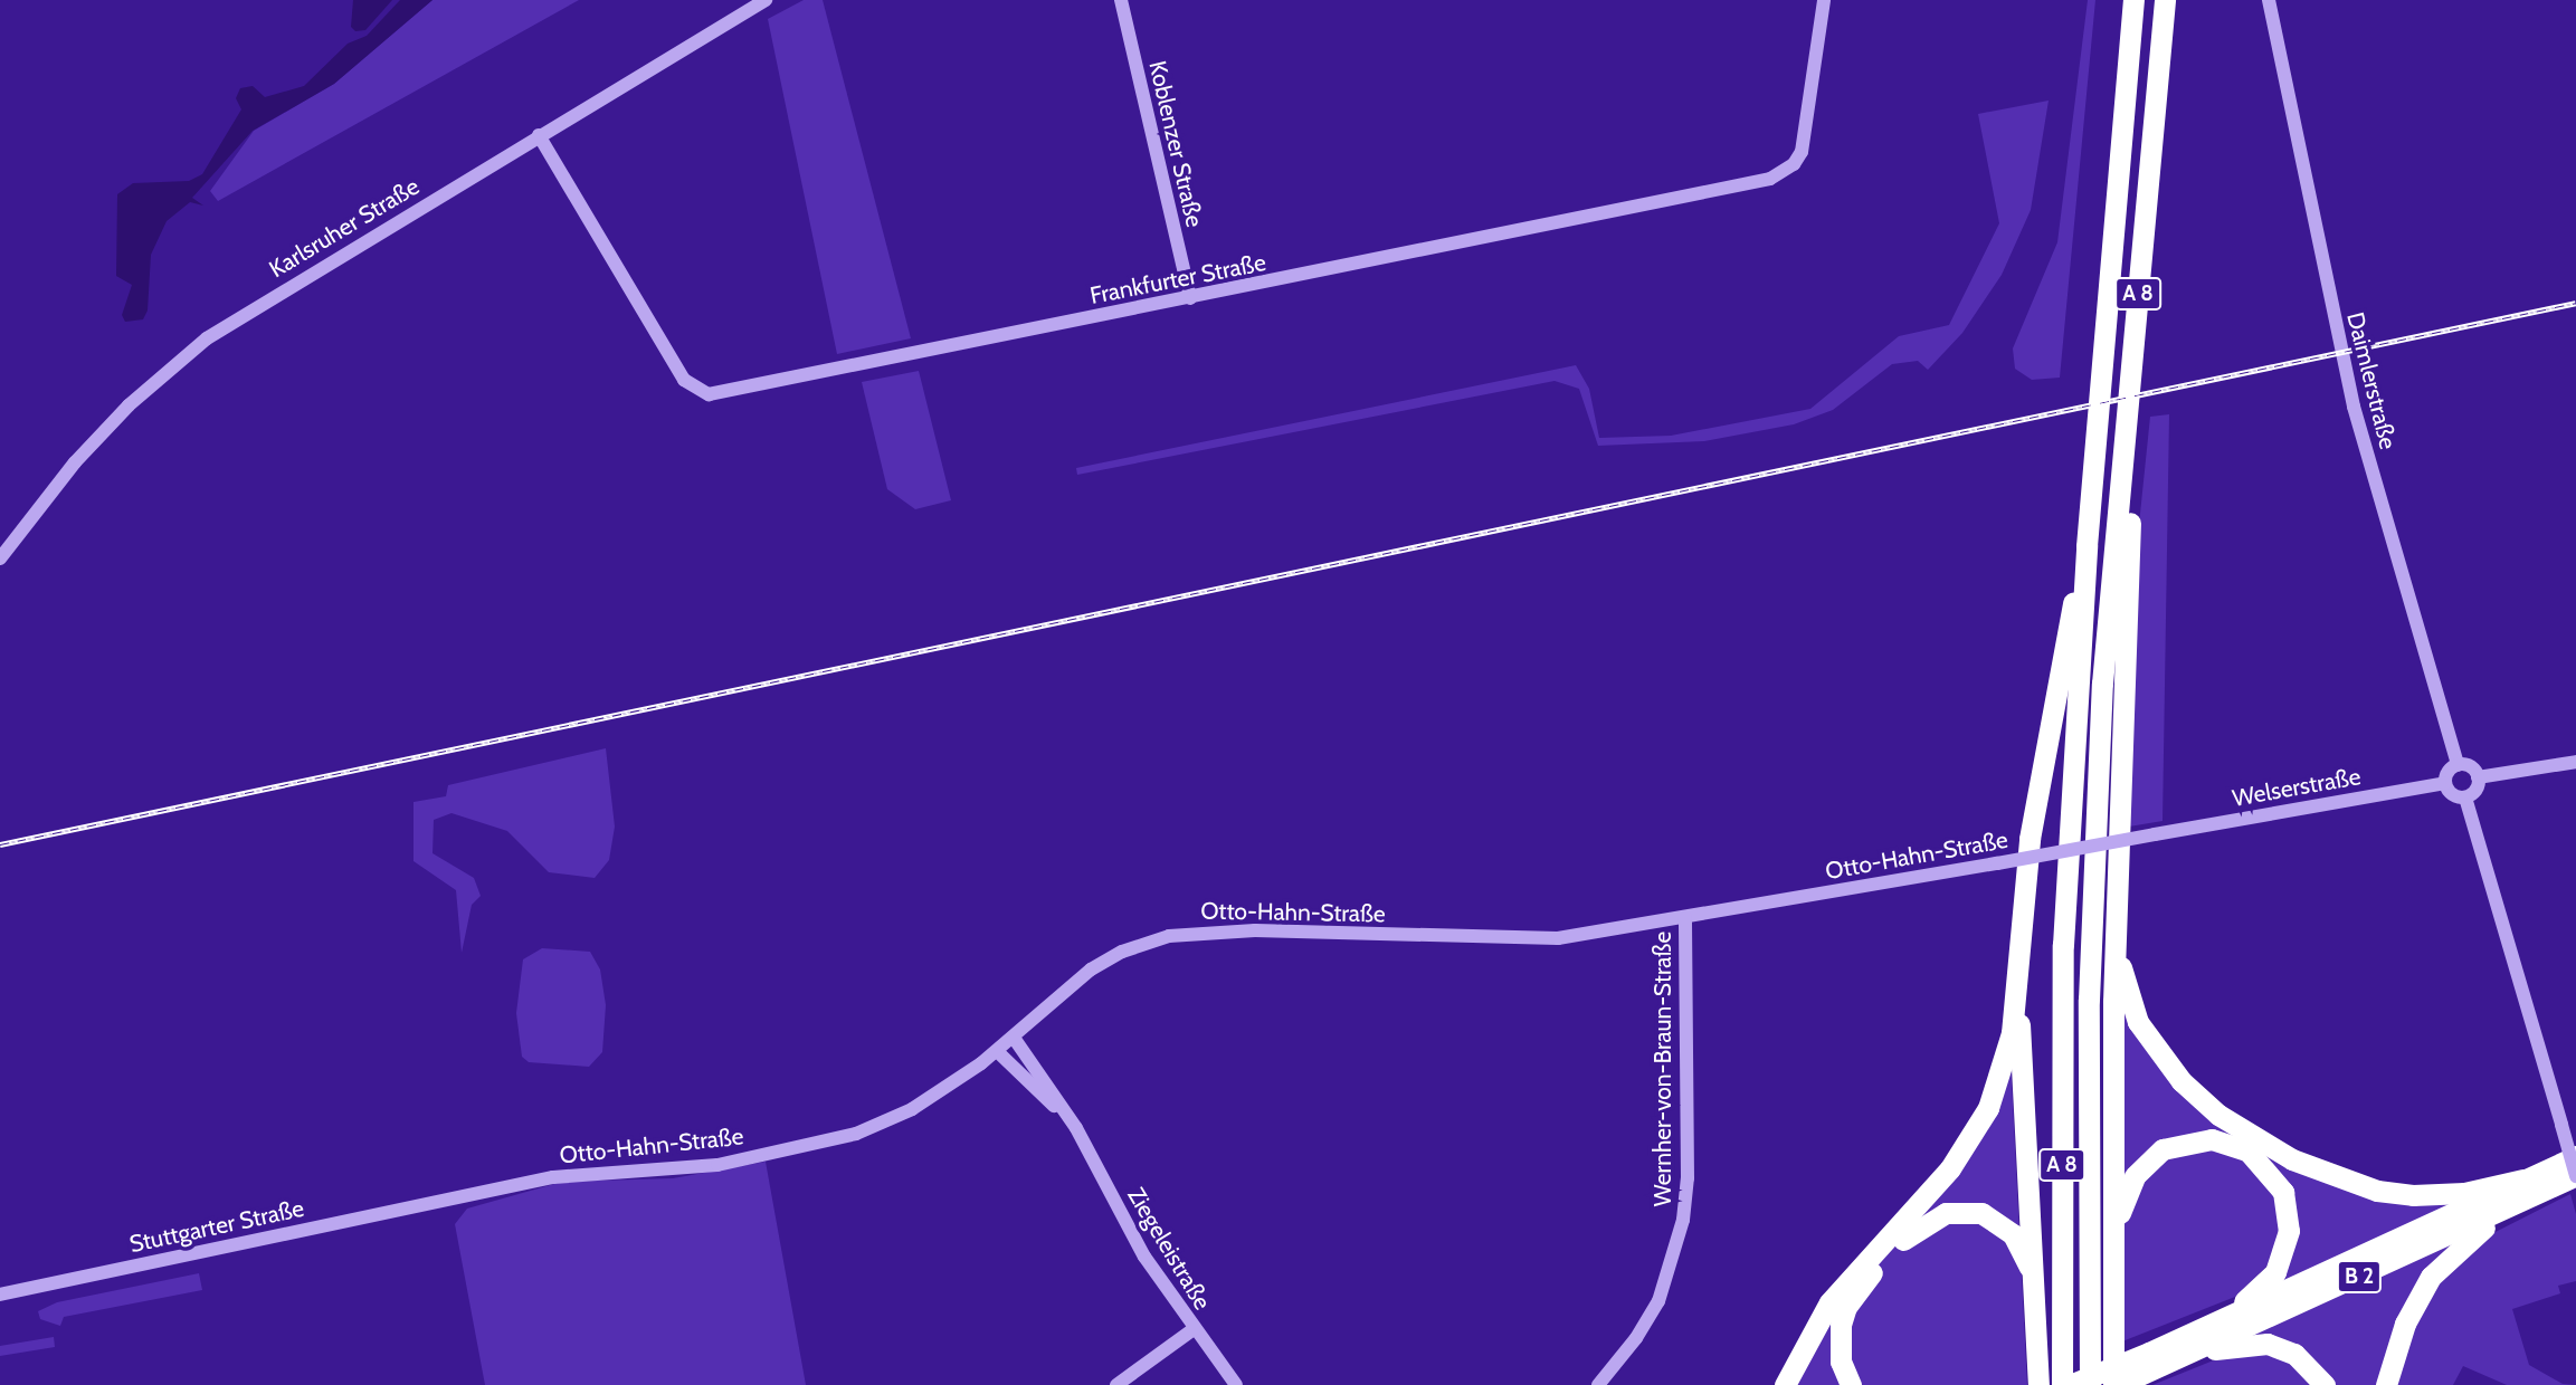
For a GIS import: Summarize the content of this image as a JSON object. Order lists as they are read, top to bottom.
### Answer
{
  "streets": {
    "highway": ["A 8", "B 2"],
    "street": [
      "Koblenzer Straße",
      "Karlsruher Straße",
      "Frankfurter Straße",
      "Daimlerstraße",
      "Welserstraße",
      "Otto-Hahn-Straße",
      "Wernher-von-Braun-Straße",
      "Stuttgarter Straße",
      "Ziegeleistraße"
    ]
  },
  "crossings": [
    ["Koblenzer Straße", "Frankfurter Straße"],
    ["Karlsruher Straße", "Frankfurter Straße"],
    ["Daimlerstraße", "Welserstraße"],
    ["Welserstraße", "Otto-Hahn-Straße"],
    ["Otto-Hahn-Straße", "Wernher-von-Braun-Straße"],
    ["Otto-Hahn-Straße", "Stuttgarter Straße"],
    ["Otto-Hahn-Straße", "Ziegeleistraße"]
  ]
}
